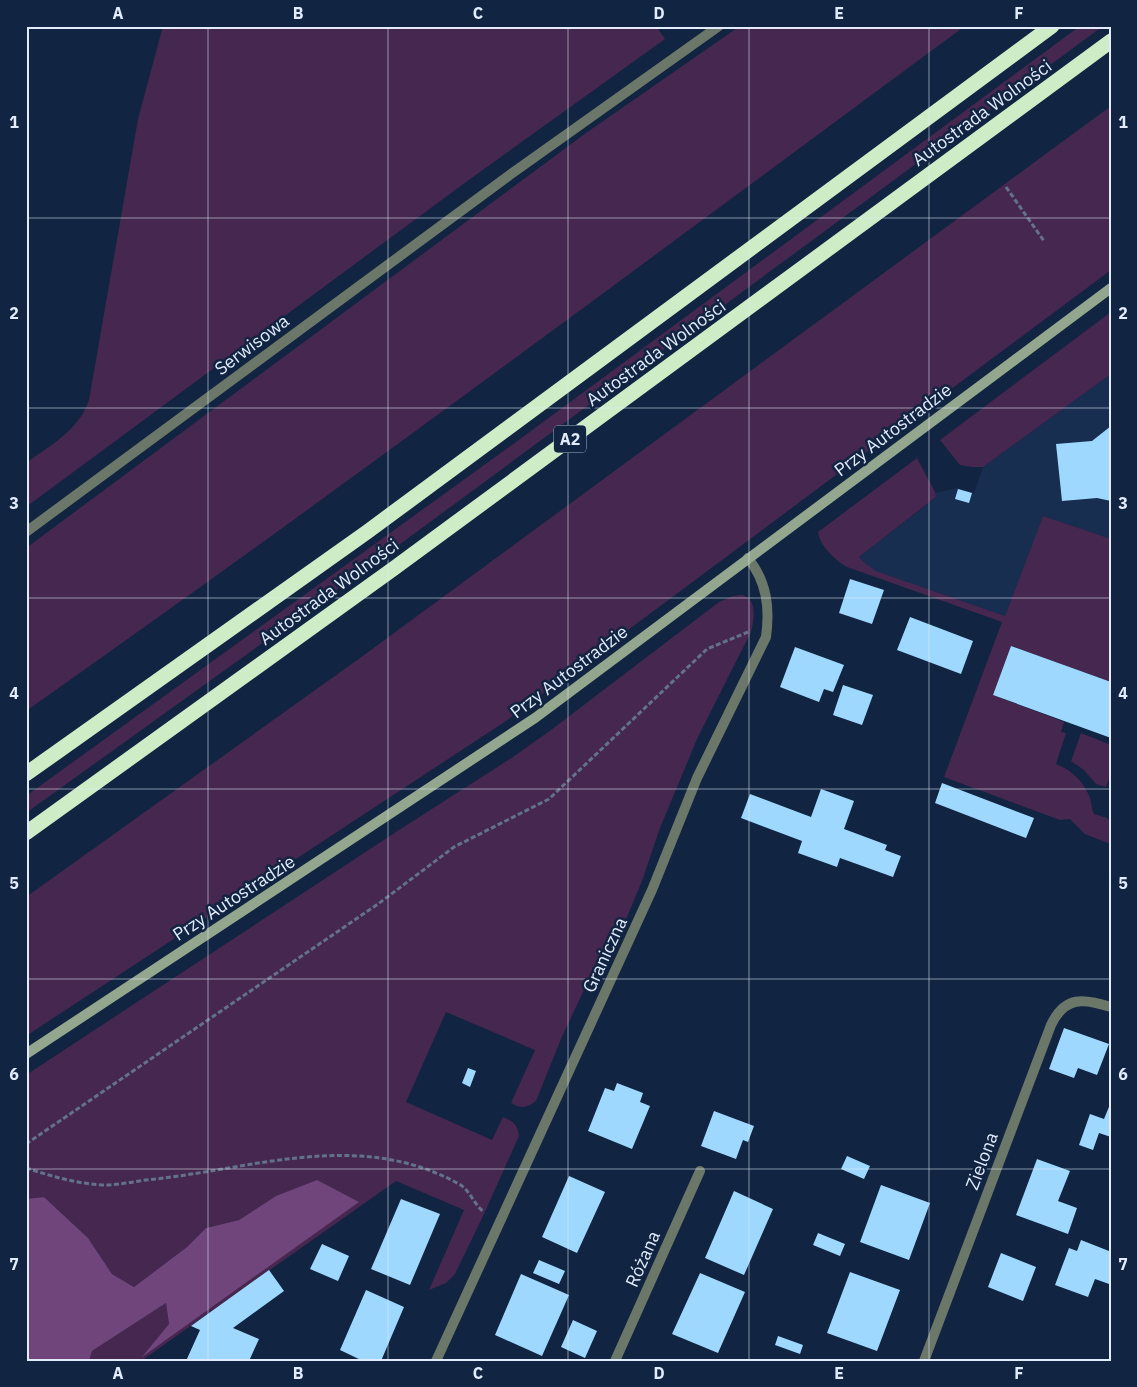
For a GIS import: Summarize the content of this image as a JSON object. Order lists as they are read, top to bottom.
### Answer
{
  "streets": {
    "highway": ["Autostrada Wolności", "A2"],
    "street": [
      "Serwisowa",
      "Przy Autostradzie",
      "Graniczna",
      "Zielona",
      "Różana"
    ]
  },
  "crossings": [
    ["Przy Autostradzie", "Graniczna"]
  ],
  "grid": {
    "columns": [
      "A",
      "B",
      "C",
      "D",
      "E",
      "F"
    ],
    "rows": [
      "1",
      "2",
      "3",
      "4",
      "5",
      "6",
      "7"
    ]
  }
}
